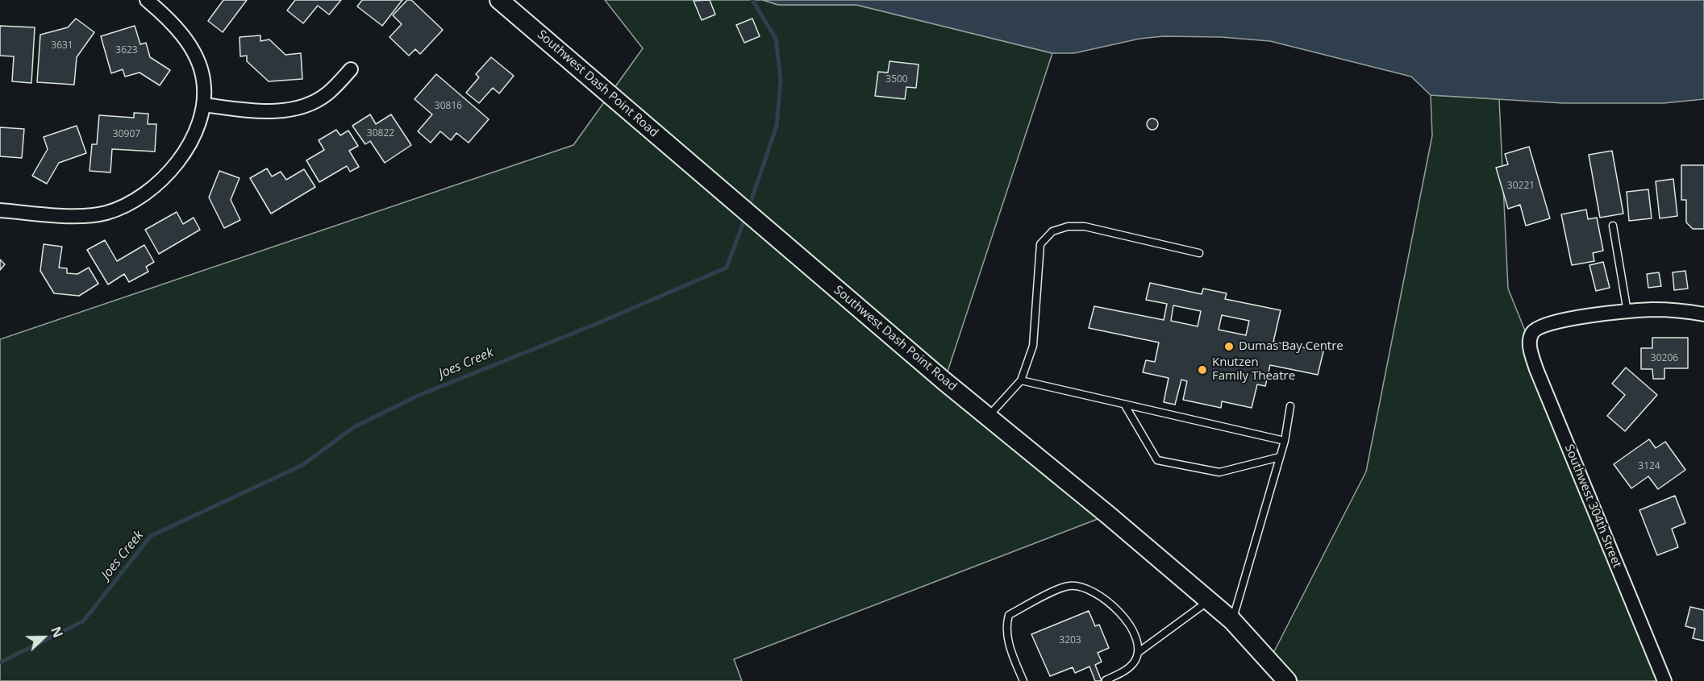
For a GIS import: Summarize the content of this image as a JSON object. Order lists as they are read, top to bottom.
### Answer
{
  "streets": {
    "main road": ["Southwest Dash Point Road"],
    "street": ["Southwest 304th Street"]
  },
  "water": ["Joes Creek"],
  "places": ["Dumas Bay Centre", "Knutzen Family Theatre"],
  "house_numbers": [
    "3631",
    "3623",
    "3500",
    "30816",
    "30822",
    "30907",
    "30221",
    "30206",
    "3124",
    "3203"
  ],
  "north": "right"
}
